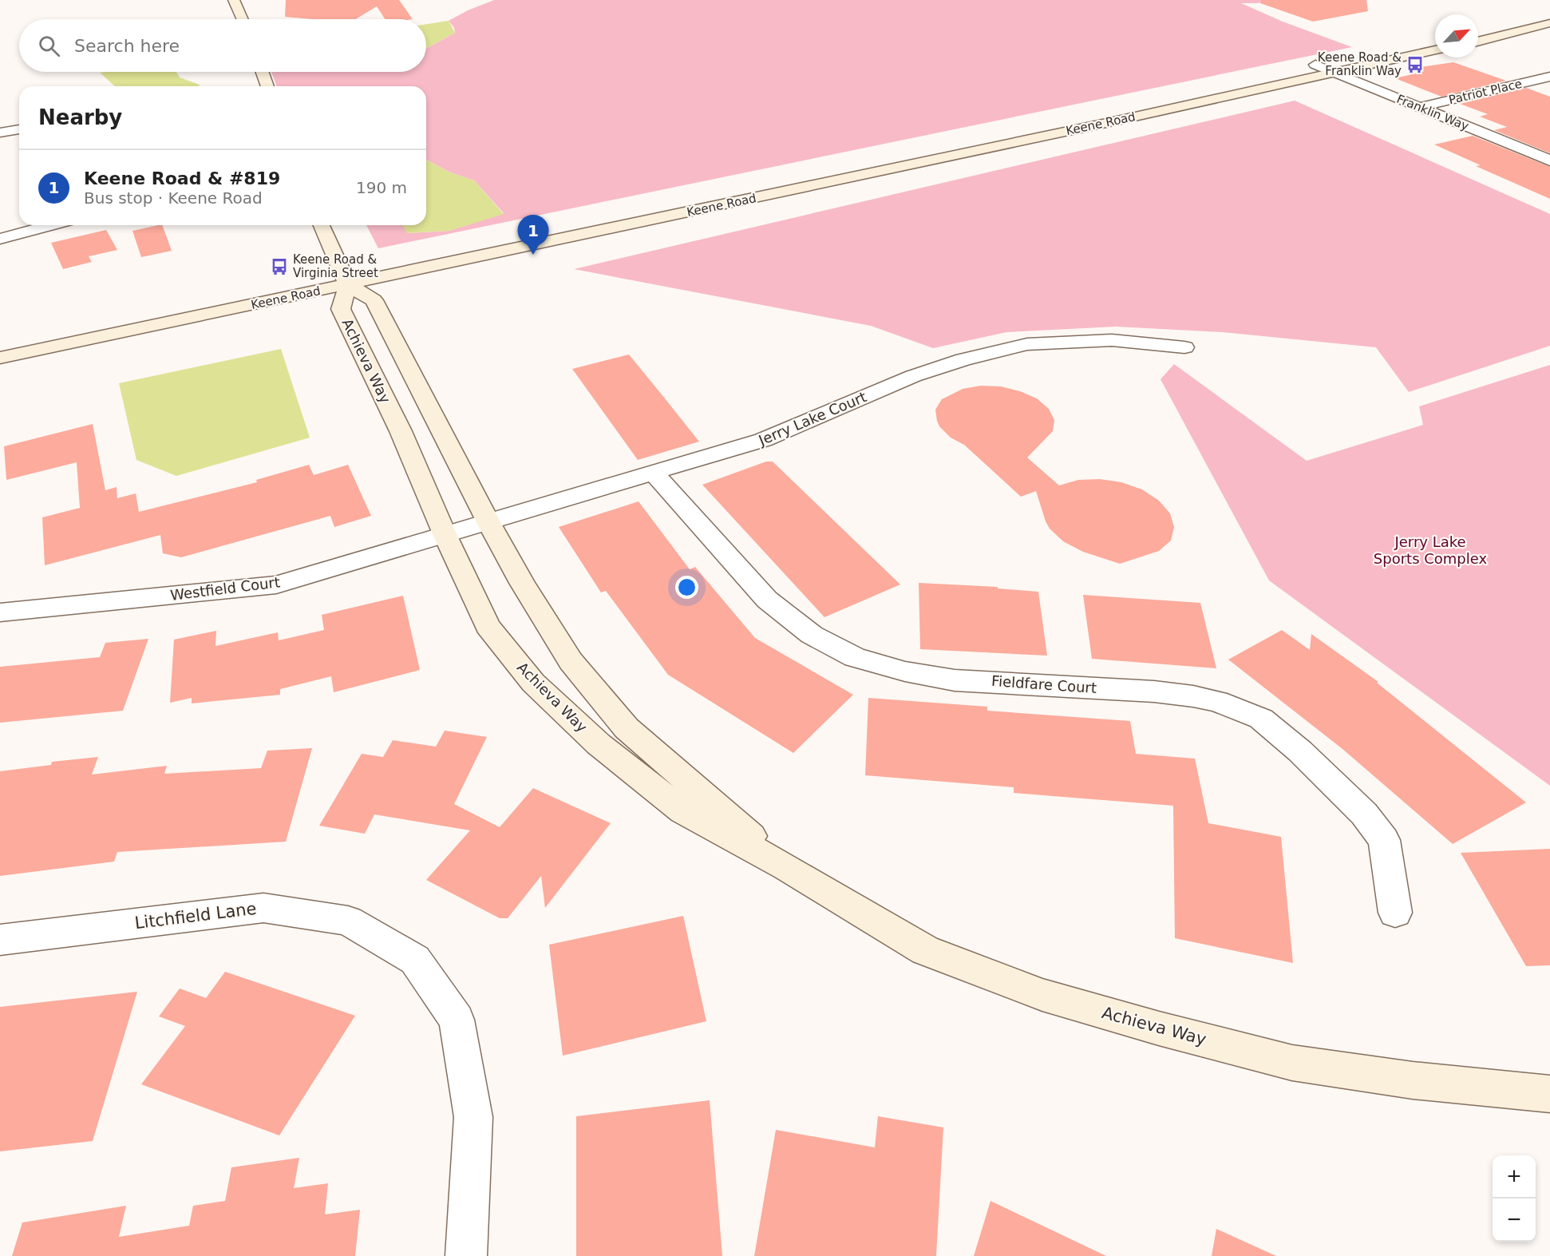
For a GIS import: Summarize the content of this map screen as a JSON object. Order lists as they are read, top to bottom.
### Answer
{
  "streets": {
    "main road": ["Keene Road", "Achieva Way"],
    "street": [
      "Patriot Place",
      "Franklin Way",
      "Jerry Lake Court",
      "Westfield Court",
      "Fieldfare Court",
      "Litchfield Lane"
    ]
  },
  "crossings": [
    ["Patriot Place", "Franklin Way"],
    ["Franklin Way", "Keene Road"],
    ["Keene Road", "Achieva Way"],
    ["Achieva Way", "Jerry Lake Court"],
    ["Achieva Way", "Westfield Court"],
    ["Jerry Lake Court", "Westfield Court"],
    ["Jerry Lake Court", "Fieldfare Court"]
  ],
  "parks": ["Jerry Lake Sports Complex"],
  "places": {
    "bus stop": ["Keene Road & Franklin Way", "Keene Road & Virginia Street"]
  },
  "north": "top right",
  "page": {
    "search": "Search here",
    "heading": "Nearby",
    "list": [
      {
        "mark": "1",
        "name": "Keene Road & #819",
        "note": "Bus stop · Keene Road",
        "value": "190 m"
      }
    ],
    "pins": "1",
    "map_buttons": ["+", "−"]
  }
}
